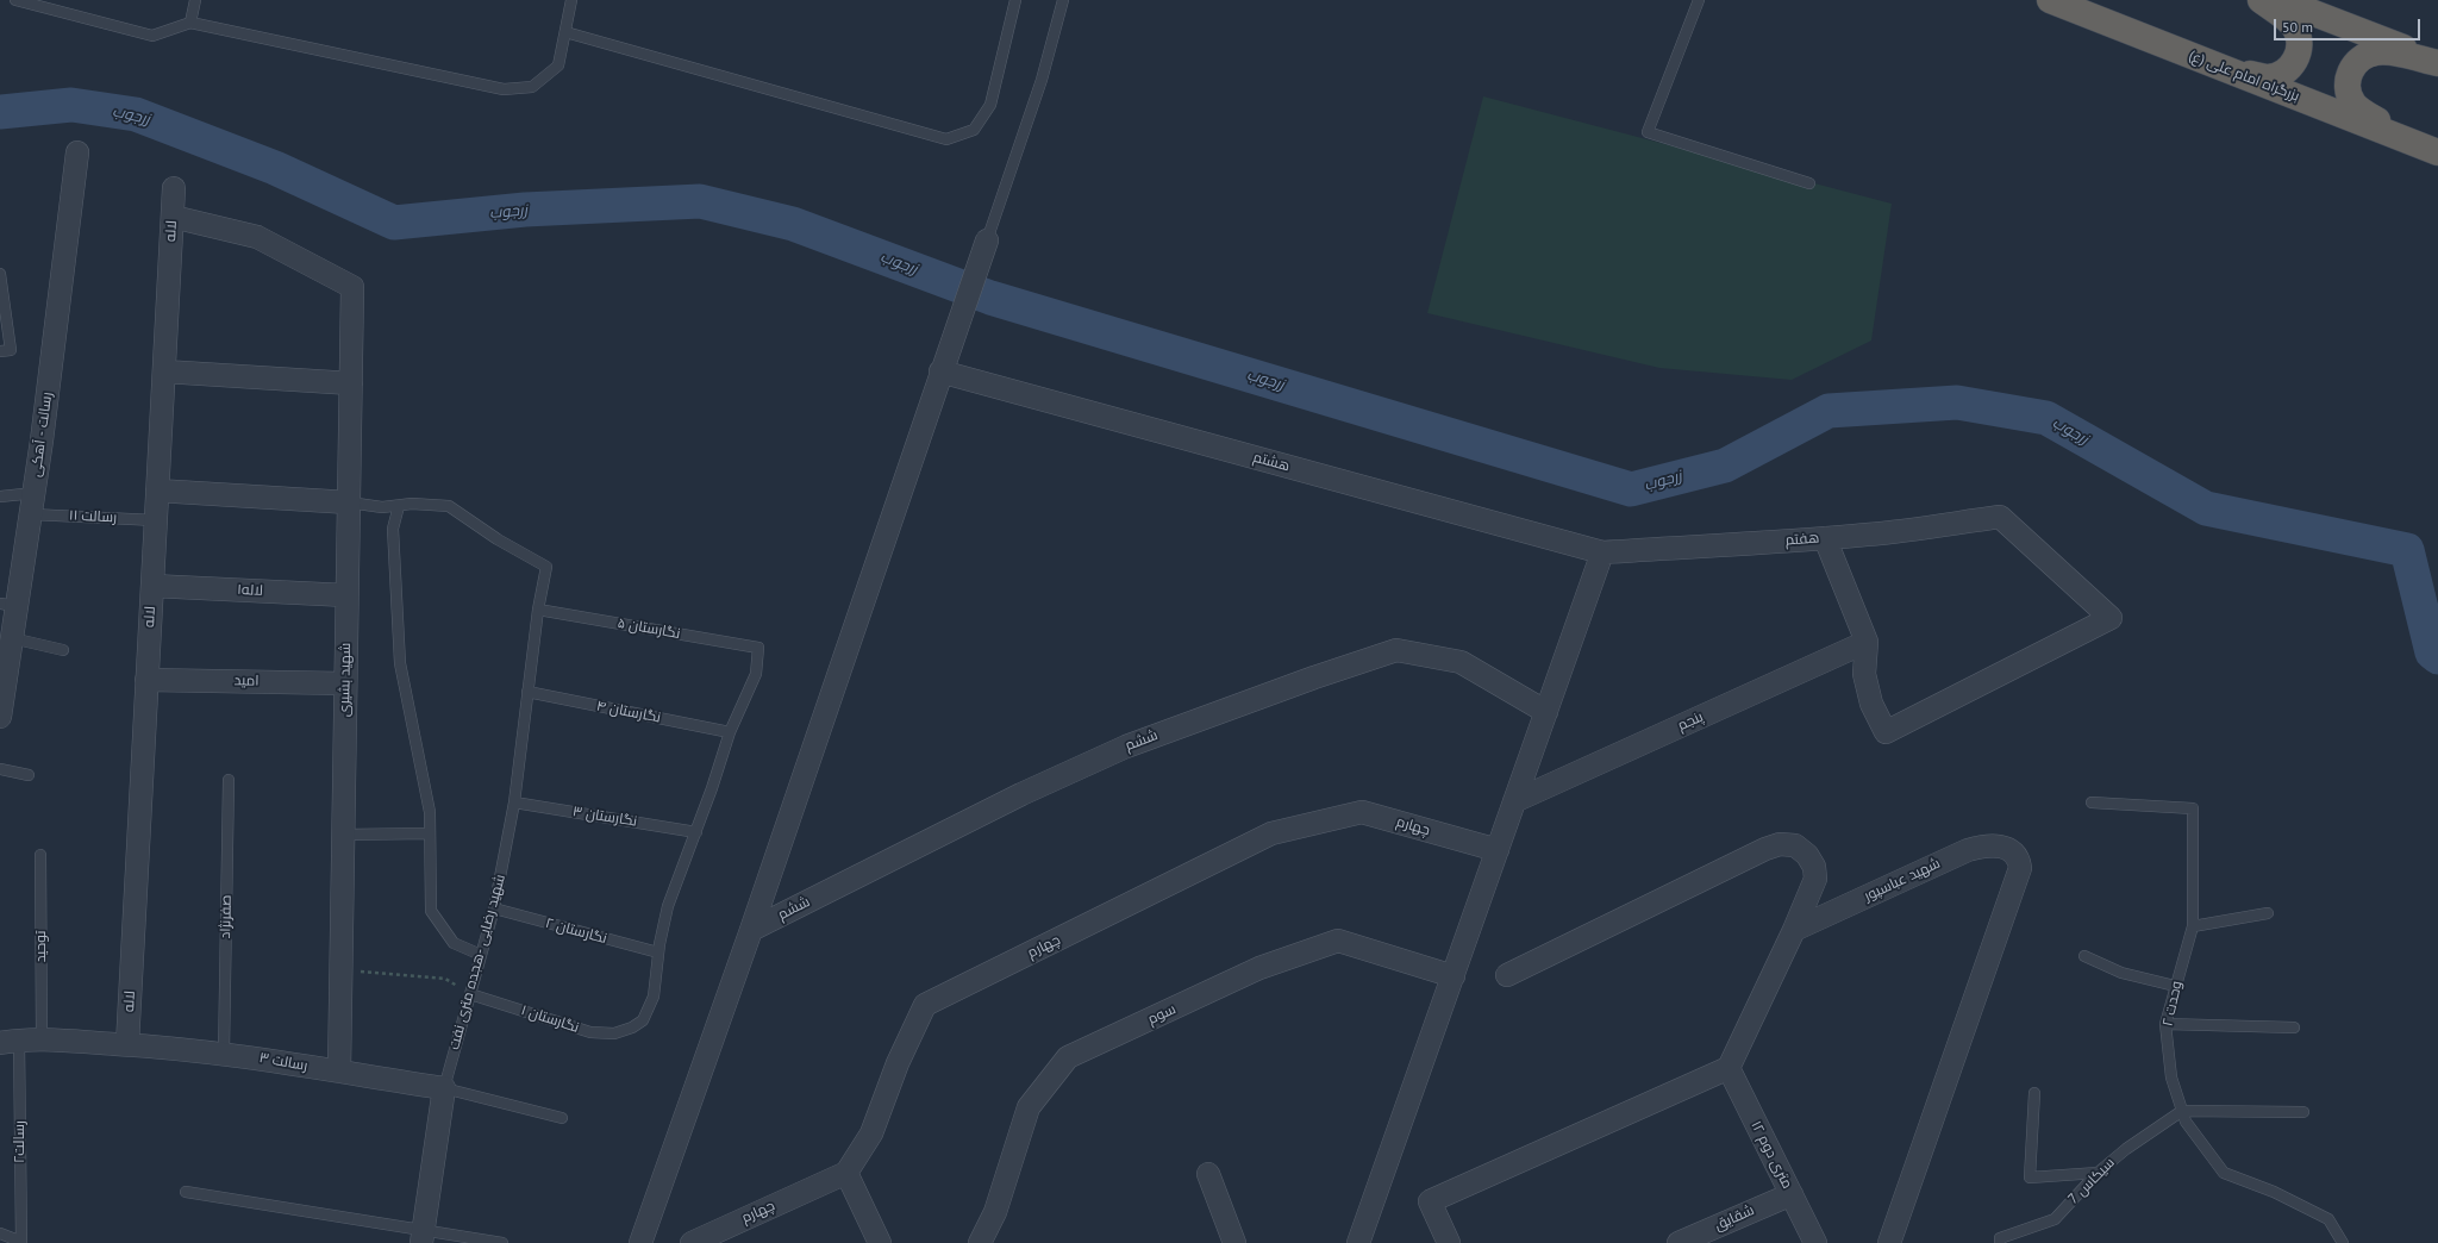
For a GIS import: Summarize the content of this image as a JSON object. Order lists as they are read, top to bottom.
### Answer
{
  "streets": {
    "highway": ["بزرگراه امام علی (ع)"],
    "street": [
      "لاله",
      "رسالت - آهکی",
      "هشتم",
      "هفتم",
      "لاله۱",
      "شهید بشیری",
      "امید",
      "پنجم",
      "ششم",
      "چهارم",
      "شهید عباسپور",
      "شهید رضایی -هجده متری نفت",
      "سوم",
      "رسالت ۳",
      "۱۲ متری دوم",
      "شقایق"
    ],
    "lane": [
      "رسالت ۱۱",
      "نگارستان ۵",
      "نگارستان ۴",
      "نگارستان ۳",
      "صفرنژاد",
      "نگارستان ۲",
      "توحید",
      "وحدت ۲",
      "نگارستان ۱",
      "رسالت۲",
      "سیکاس 7"
    ]
  },
  "crossings": [
    ["لاله", "رسالت ۱۱"],
    ["لاله", "لاله۱"],
    ["لاله", "شهید بشیری"],
    ["لاله", "امید"],
    ["لاله", "رسالت ۳"],
    ["رسالت - آهکی", "رسالت ۱۱"],
    ["هشتم", "هفتم"],
    ["هفتم", "پنجم"],
    ["لاله۱", "شهید بشیری"],
    ["نگارستان ۵", "نگارستان ۴"],
    ["نگارستان ۵", "شهید رضایی -هجده متری نفت"],
    ["شهید بشیری", "امید"],
    ["شهید بشیری", "رسالت ۳"],
    ["نگارستان ۴", "شهید رضایی -هجده متری نفت"],
    ["نگارستان ۳", "شهید رضایی -هجده متری نفت"],
    ["صفرنژاد", "رسالت ۳"],
    ["نگارستان ۲", "شهید رضایی -هجده متری نفت"],
    ["نگارستان ۲", "نگارستان ۱"],
    ["توحید", "رسالت ۳"],
    ["توحید", "رسالت۲"],
    ["شهید رضایی -هجده متری نفت", "نگارستان ۱"],
    ["شهید رضایی -هجده متری نفت", "رسالت ۳"],
    ["وحدت ۲", "سیکاس 7"],
    ["رسالت ۳", "رسالت۲"],
    ["۱۲ متری دوم", "شقایق"]
  ],
  "water": ["زرجوب"],
  "scale_bar": "50 m"
}
